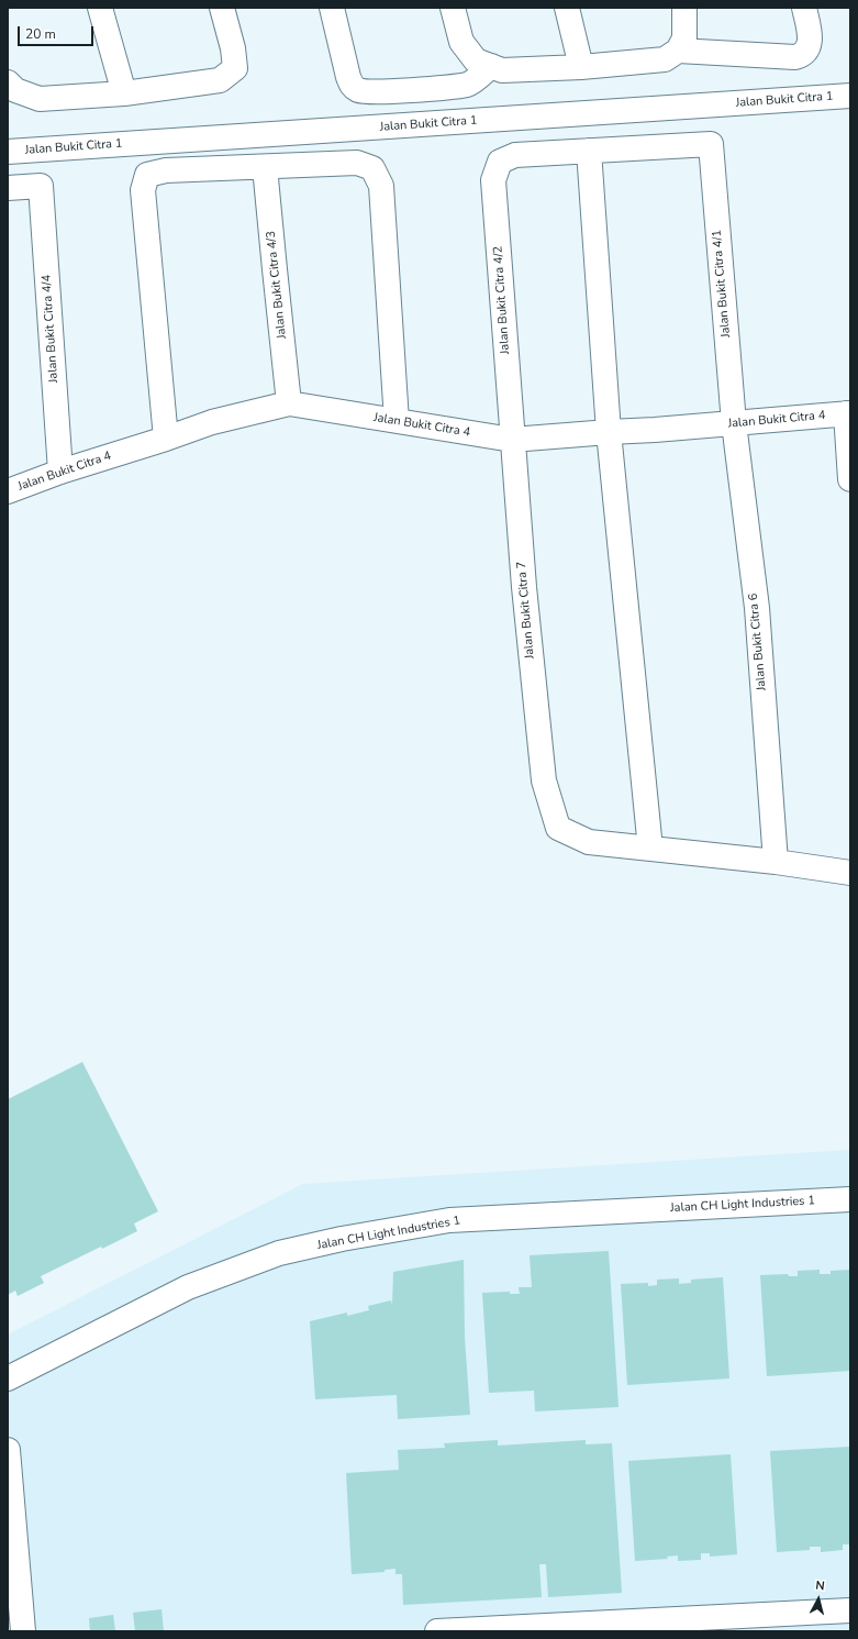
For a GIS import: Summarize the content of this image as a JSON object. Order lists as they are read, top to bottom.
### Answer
{
  "streets": {
    "street": [
      "Jalan Bukit Citra 1",
      "Jalan Bukit Citra 4/1",
      "Jalan Bukit Citra 4/3",
      "Jalan Bukit Citra 4/2",
      "Jalan Bukit Citra 4/4",
      "Jalan Bukit Citra 4",
      "Jalan Bukit Citra 7",
      "Jalan Bukit Citra 6",
      "Jalan CH Light Industries 1"
    ]
  },
  "crossings": [
    ["Jalan Bukit Citra 4/1", "Jalan Bukit Citra 4/2"],
    ["Jalan Bukit Citra 4/1", "Jalan Bukit Citra 4"],
    ["Jalan Bukit Citra 4/1", "Jalan Bukit Citra 6"],
    ["Jalan Bukit Citra 4/3", "Jalan Bukit Citra 4"],
    ["Jalan Bukit Citra 4/2", "Jalan Bukit Citra 4"],
    ["Jalan Bukit Citra 4/2", "Jalan Bukit Citra 7"],
    ["Jalan Bukit Citra 4/4", "Jalan Bukit Citra 4"],
    ["Jalan Bukit Citra 4", "Jalan Bukit Citra 7"],
    ["Jalan Bukit Citra 4", "Jalan Bukit Citra 6"],
    ["Jalan Bukit Citra 7", "Jalan Bukit Citra 6"]
  ],
  "scale_bar": "20 m",
  "north": "top"
}
